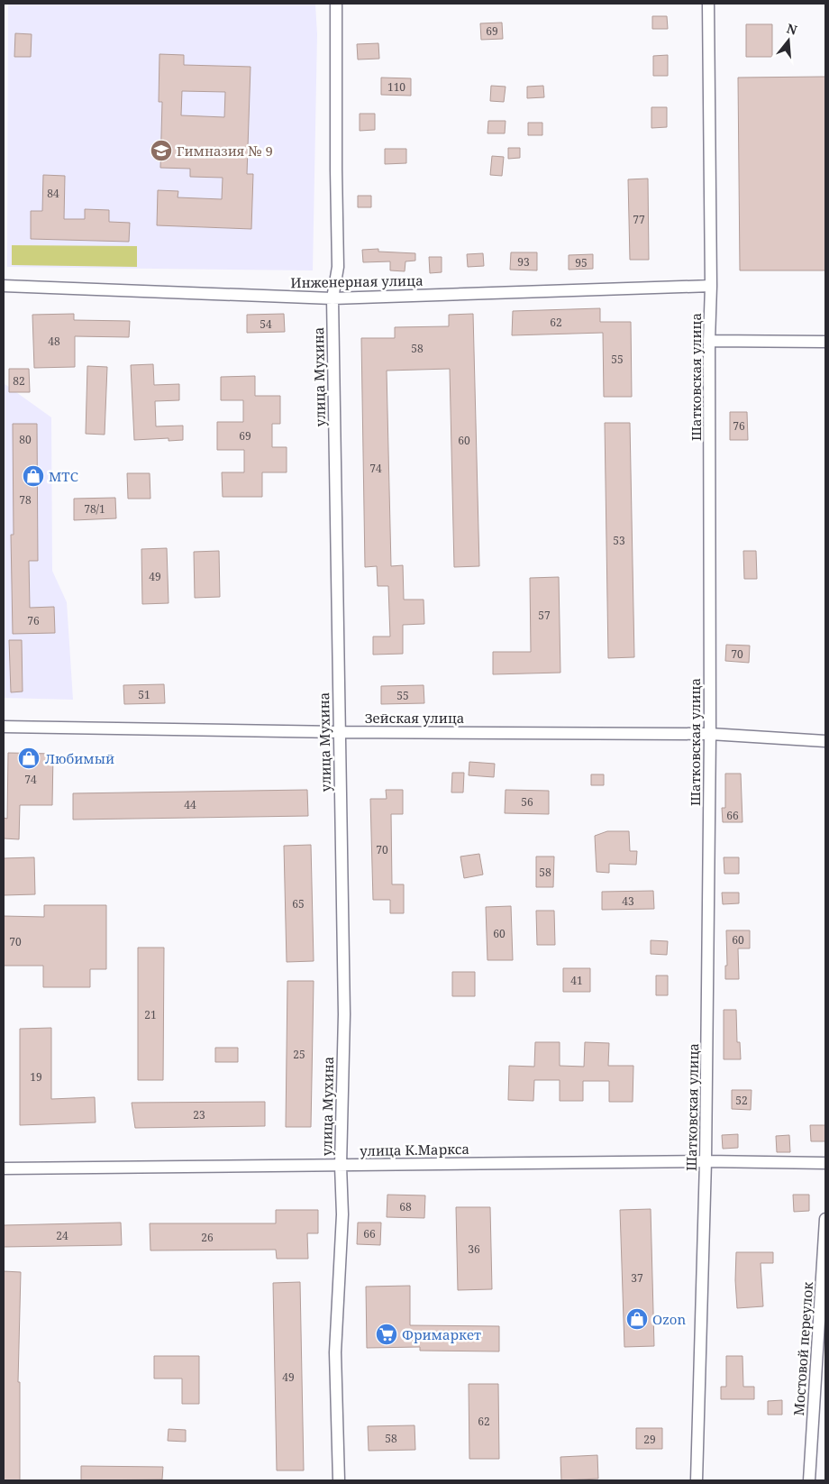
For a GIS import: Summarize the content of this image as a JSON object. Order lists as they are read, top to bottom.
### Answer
{
  "streets": {
    "street": [
      "Инженерная улица",
      "улица Мухина",
      "Шатковская улица",
      "Зейская улица",
      "улица К.Маркса",
      "Мостовой переулок"
    ]
  },
  "crossings": [
    ["Инженерная улица", "улица Мухина"],
    ["Инженерная улица", "Шатковская улица"],
    ["улица Мухина", "Зейская улица"],
    ["улица Мухина", "улица К.Маркса"],
    ["Шатковская улица", "Зейская улица"],
    ["Шатковская улица", "улица К.Маркса"]
  ],
  "places": {
    "school or university": ["Гимназия № 9"],
    "shop": ["МТС", "Любимый", "Ozon"],
    "supermarket": ["Фримаркет"]
  },
  "house_numbers": [
    "69",
    "110",
    "84",
    "77",
    "93",
    "95",
    "62",
    "54",
    "48",
    "58",
    "55",
    "82",
    "76",
    "69",
    "80",
    "60",
    "74",
    "78",
    "78/1",
    "53",
    "49",
    "57",
    "76",
    "70",
    "51",
    "55",
    "74",
    "56",
    "44",
    "66",
    "70",
    "58",
    "43",
    "65",
    "60",
    "60",
    "70",
    "41",
    "21",
    "25",
    "19",
    "52",
    "23",
    "68",
    "66",
    "24",
    "26",
    "36",
    "37",
    "49",
    "62",
    "58",
    "29"
  ],
  "north": "top"
}
